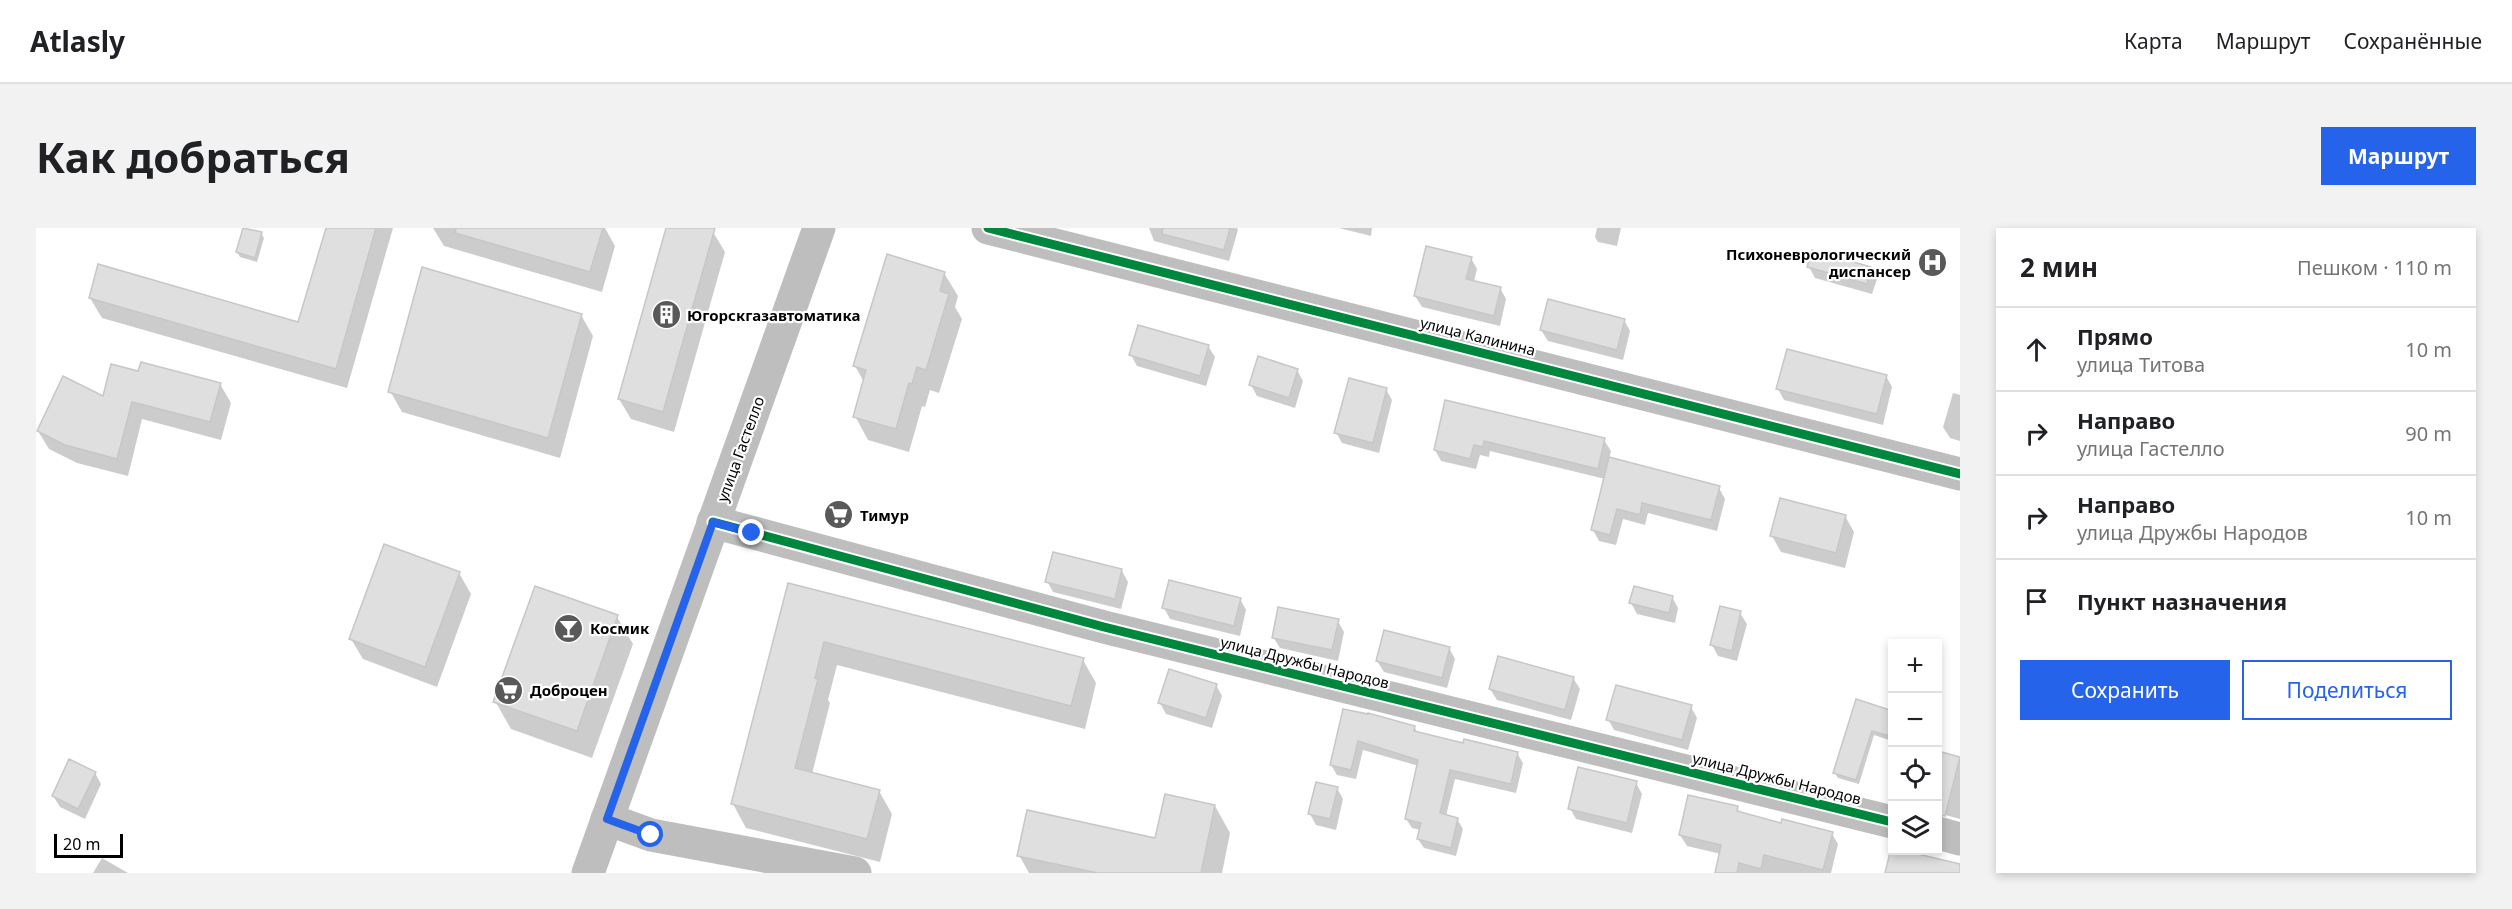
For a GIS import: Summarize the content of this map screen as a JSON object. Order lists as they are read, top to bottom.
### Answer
{
  "streets": {
    "street": ["улица Калинина", "улица Гастелло", "улица Дружбы Народов"]
  },
  "crossings": [
    ["улица Гастелло", "улица Дружбы Народов"]
  ],
  "places": {
    "hospital": ["Психоневрологический диспансер"],
    "building": ["Югорскгазавтоматика"],
    "supermarket": ["Тимур", "Доброцен"],
    "bar": ["Космик"]
  },
  "scale_bar": "20 m",
  "page": {
    "header": "Atlasly",
    "nav": ["Карта", "Маршрут", "Сохранённые"],
    "buttons": [
      "Маршрут",
      ["Сохранить", "Поделиться"]
    ],
    "title": "Как добраться",
    "heading": ["2 мин", "Пешком · 110 m"],
    "list": [
      ["Прямо", "улица Титова", "10 m"],
      ["Направо", "улица Гастелло", "90 m"],
      ["Направо", "улица Дружбы Народов", "10 m"],
      "Пункт назначения"
    ],
    "map_buttons": ["+", "−"],
    "scale": "20 m"
  }
}
